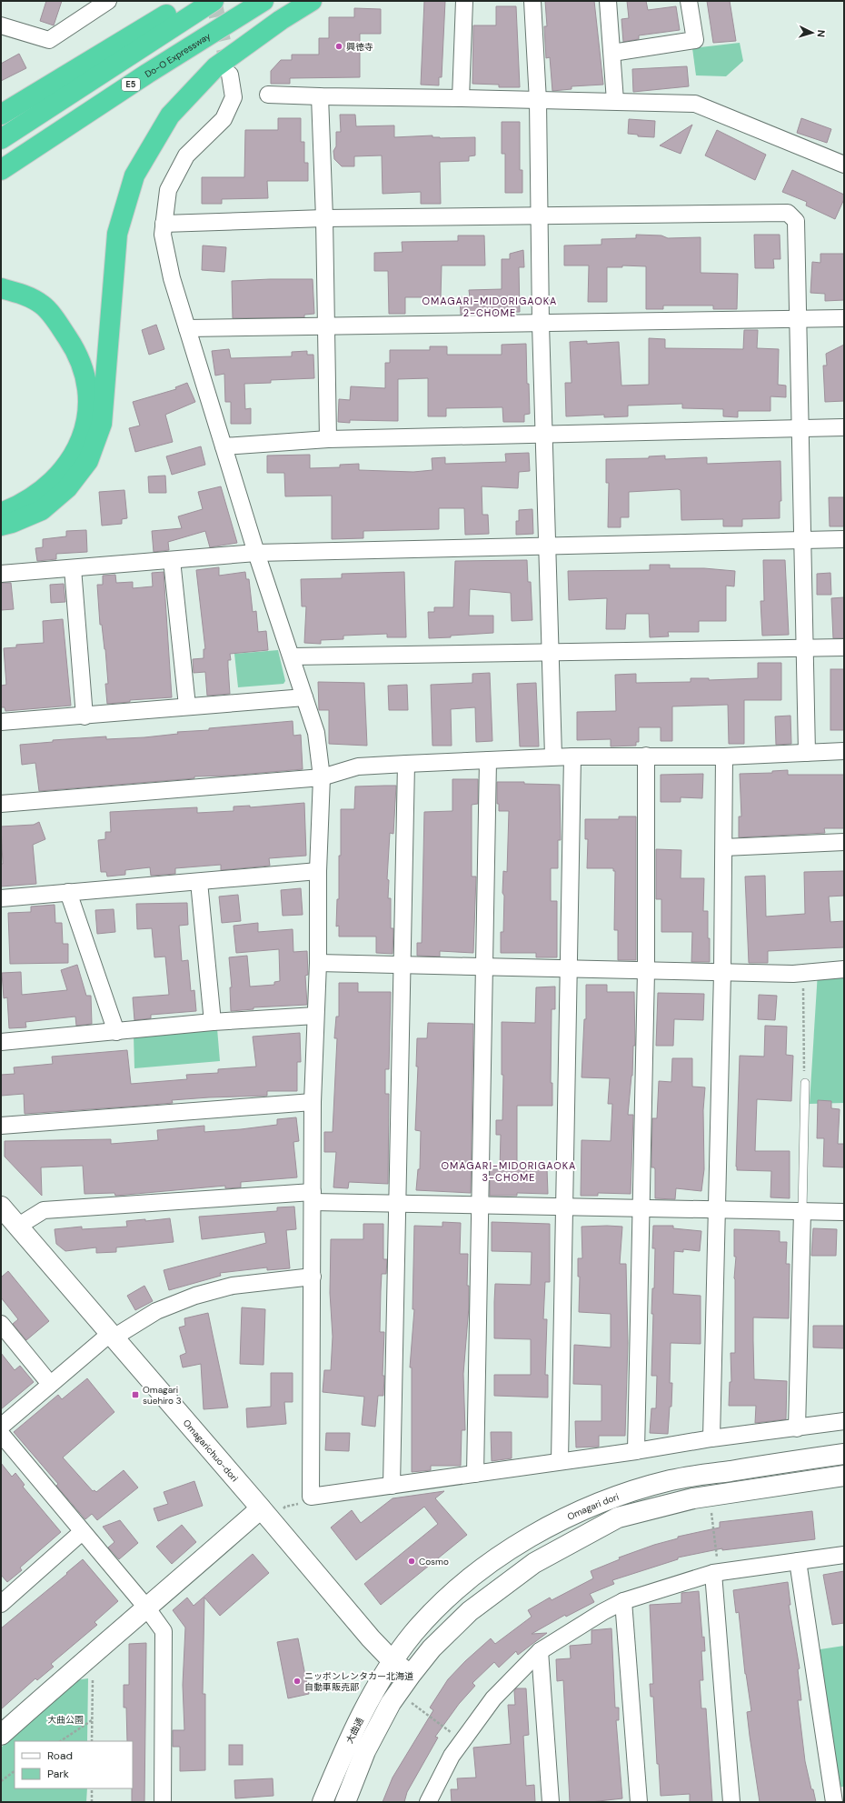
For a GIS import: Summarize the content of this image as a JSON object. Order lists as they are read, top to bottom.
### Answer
{
  "streets": {
    "highway": ["Do-O Expressway", "E5"],
    "street": ["Omagarichuo-dori", "Omagari dori", "大曲通"]
  },
  "crossings": [
    ["Omagarichuo-dori", "Omagari dori"],
    ["Omagarichuo-dori", "大曲通"],
    ["Omagari dori", "大曲通"]
  ],
  "districts": ["OMAGARI-MIDORIGAOKA 2-CHOME", "OMAGARI-MIDORIGAOKA 3-CHOME"],
  "parks": ["大曲公園"],
  "places": {
    "other": ["興徳寺", "Cosmo", "ニッポンレンタカー北海道 自動車販売部"],
    "transit": ["Omagari suehiro 3"]
  },
  "legend": ["Road", "Park"],
  "north": "right"
}
